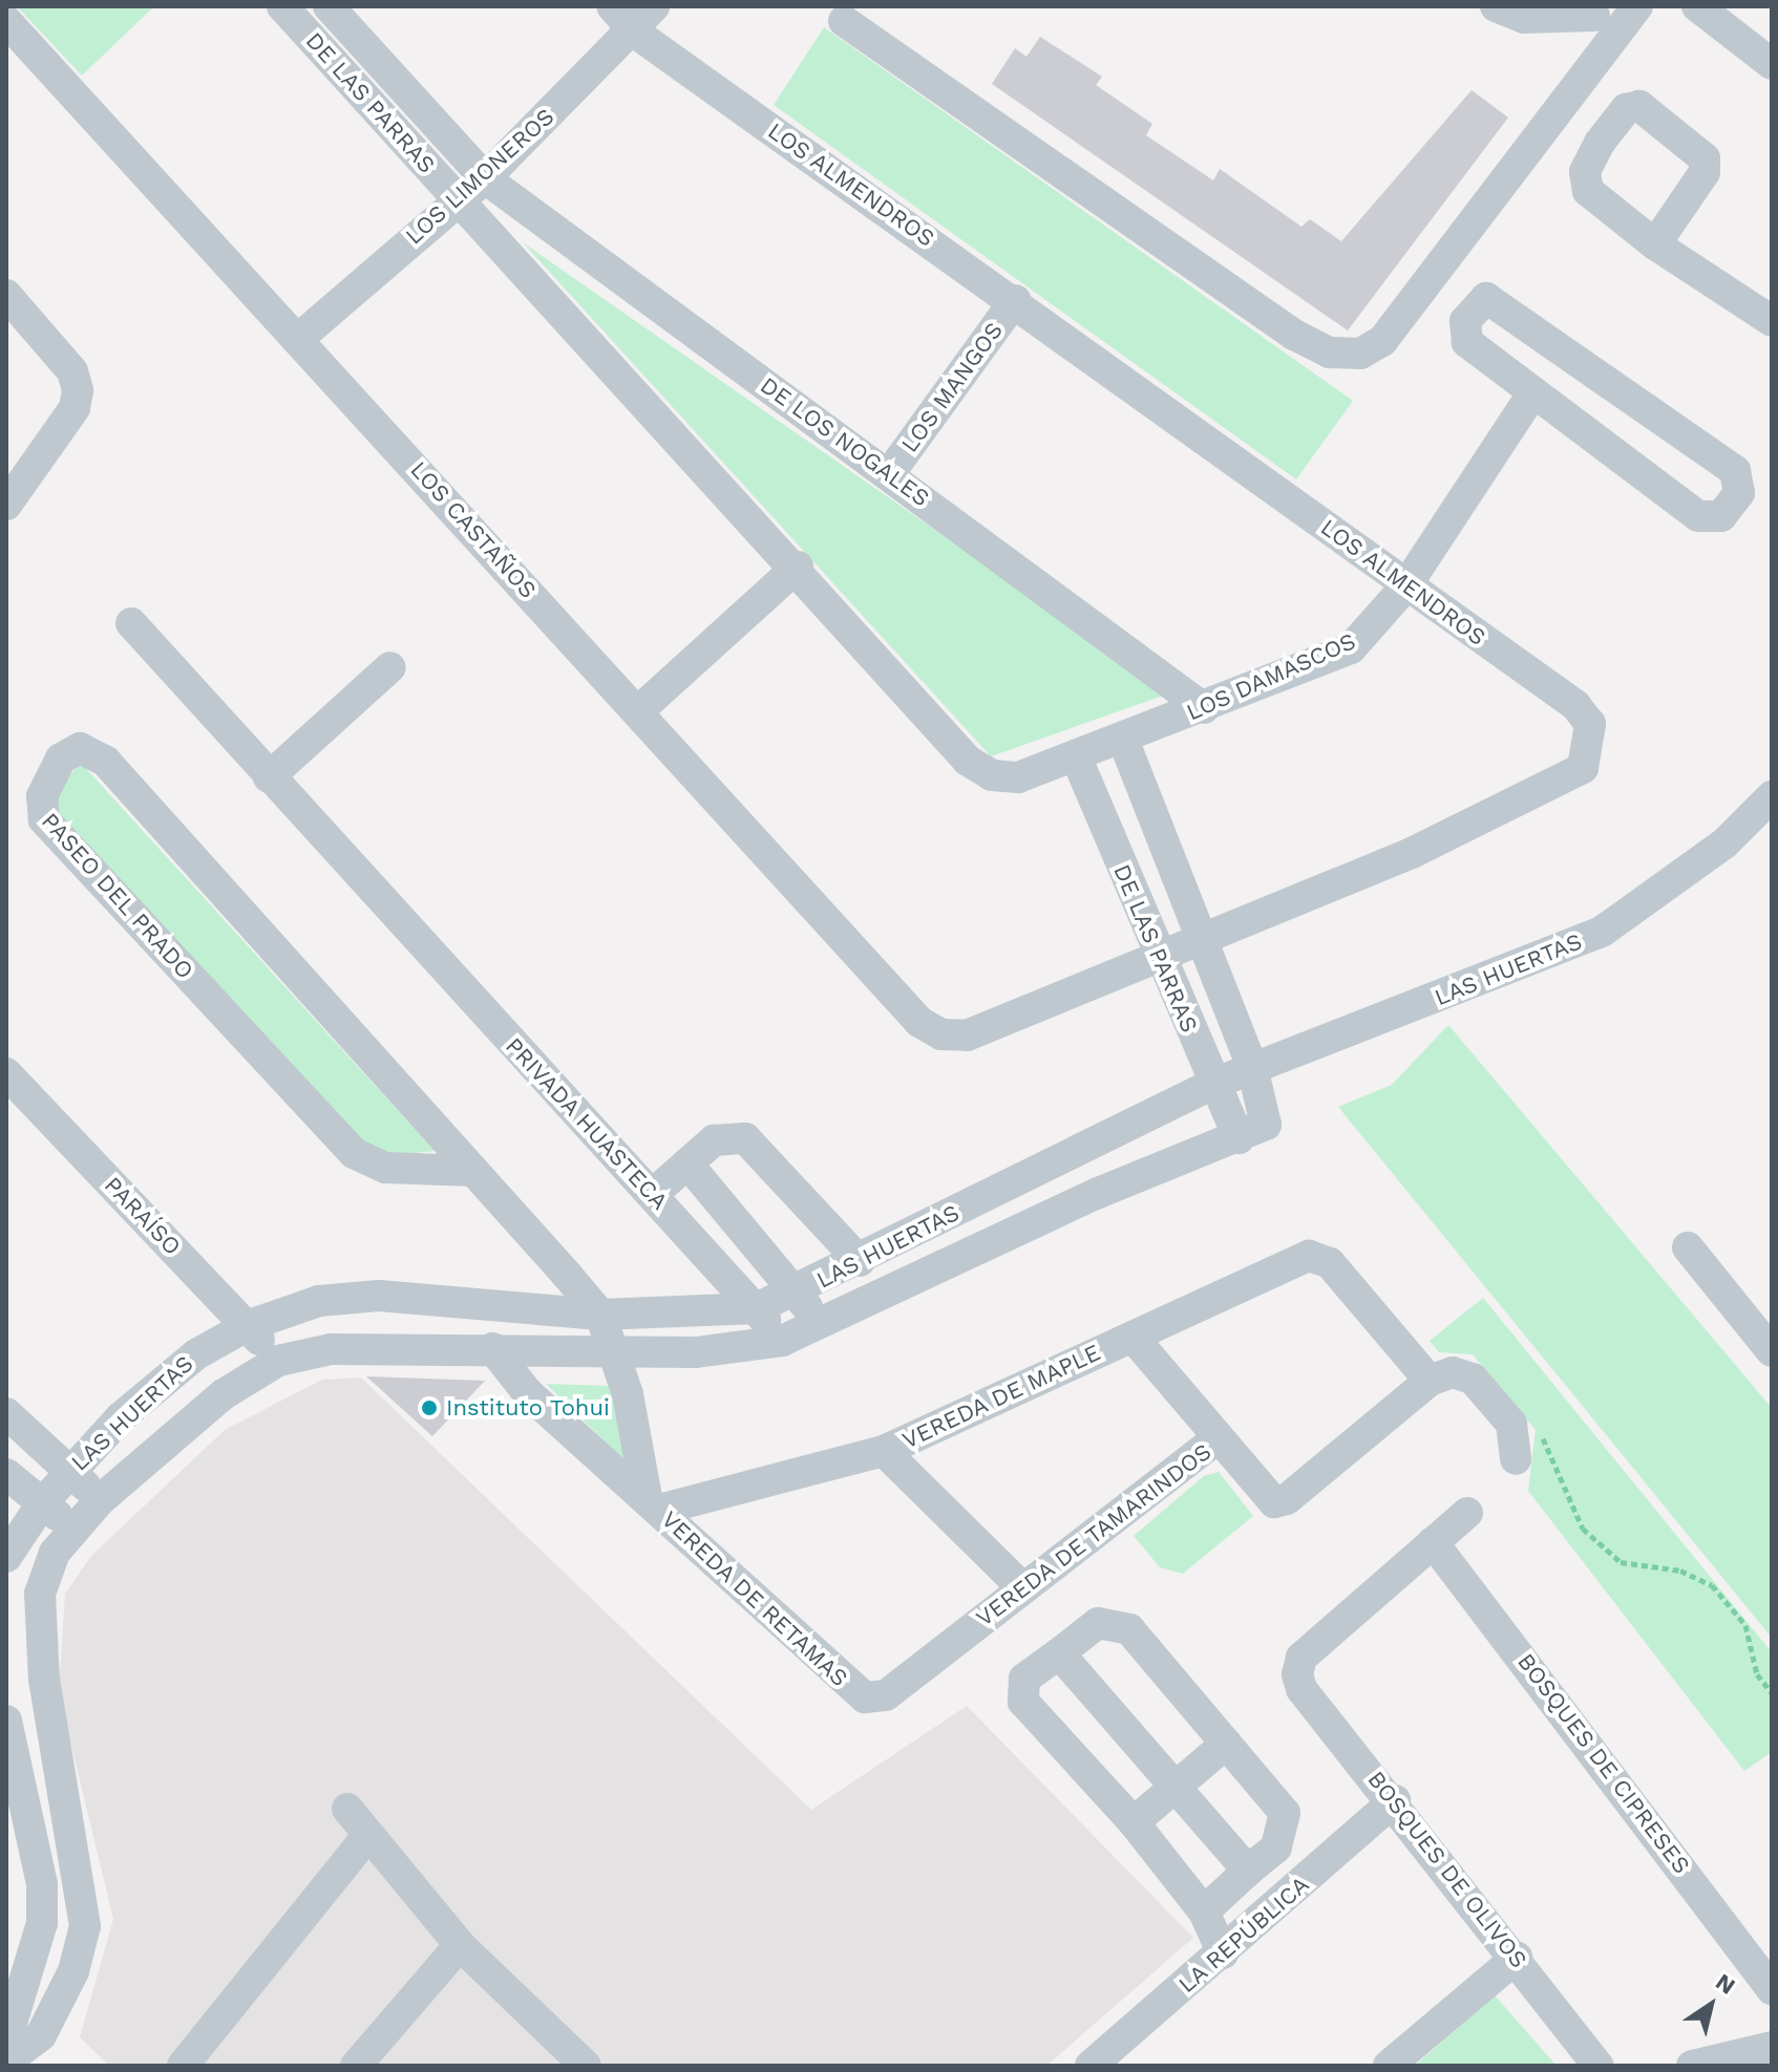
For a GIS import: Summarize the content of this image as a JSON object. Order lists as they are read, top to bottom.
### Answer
{
  "streets": {
    "street": [
      "DE LAS PARRAS",
      "LOS LIMONEROS",
      "LOS ALMENDROS",
      "LOS MANGOS",
      "DE LOS NOGALES",
      "LOS CASTAÑOS",
      "LOS DAMASCOS",
      "PASEO DEL PRADO",
      "LAS HUERTAS",
      "PRIVADA HUASTECA",
      "PARAÍSO",
      "VEREDA DE MAPLE",
      "VEREDA DE TAMARINDOS",
      "VEREDA DE RETAMAS",
      "BOSQUES DE CIPRESES",
      "BOSQUES DE OLIVOS",
      "LA REPÚBLICA"
    ]
  },
  "crossings": [
    ["DE LAS PARRAS", "LOS LIMONEROS"],
    ["DE LAS PARRAS", "LOS ALMENDROS"],
    ["DE LAS PARRAS", "DE LOS NOGALES"],
    ["DE LAS PARRAS", "LOS DAMASCOS"],
    ["DE LAS PARRAS", "LAS HUERTAS"],
    ["LOS LIMONEROS", "LOS ALMENDROS"],
    ["LOS LIMONEROS", "DE LOS NOGALES"],
    ["LOS LIMONEROS", "LOS CASTAÑOS"],
    ["LOS ALMENDROS", "LOS MANGOS"],
    ["LOS ALMENDROS", "LOS CASTAÑOS"],
    ["LOS ALMENDROS", "LOS DAMASCOS"],
    ["LOS MANGOS", "DE LOS NOGALES"],
    ["DE LOS NOGALES", "LOS DAMASCOS"],
    ["PASEO DEL PRADO", "LAS HUERTAS"],
    ["PASEO DEL PRADO", "VEREDA DE RETAMAS"],
    ["LAS HUERTAS", "PRIVADA HUASTECA"],
    ["LAS HUERTAS", "PARAÍSO"],
    ["LAS HUERTAS", "VEREDA DE RETAMAS"],
    ["VEREDA DE MAPLE", "VEREDA DE TAMARINDOS"],
    ["VEREDA DE MAPLE", "VEREDA DE RETAMAS"],
    ["VEREDA DE TAMARINDOS", "VEREDA DE RETAMAS"],
    ["BOSQUES DE CIPRESES", "BOSQUES DE OLIVOS"],
    ["BOSQUES DE OLIVOS", "LA REPÚBLICA"]
  ],
  "places": ["Instituto Tohui"],
  "north": "top right"
}
